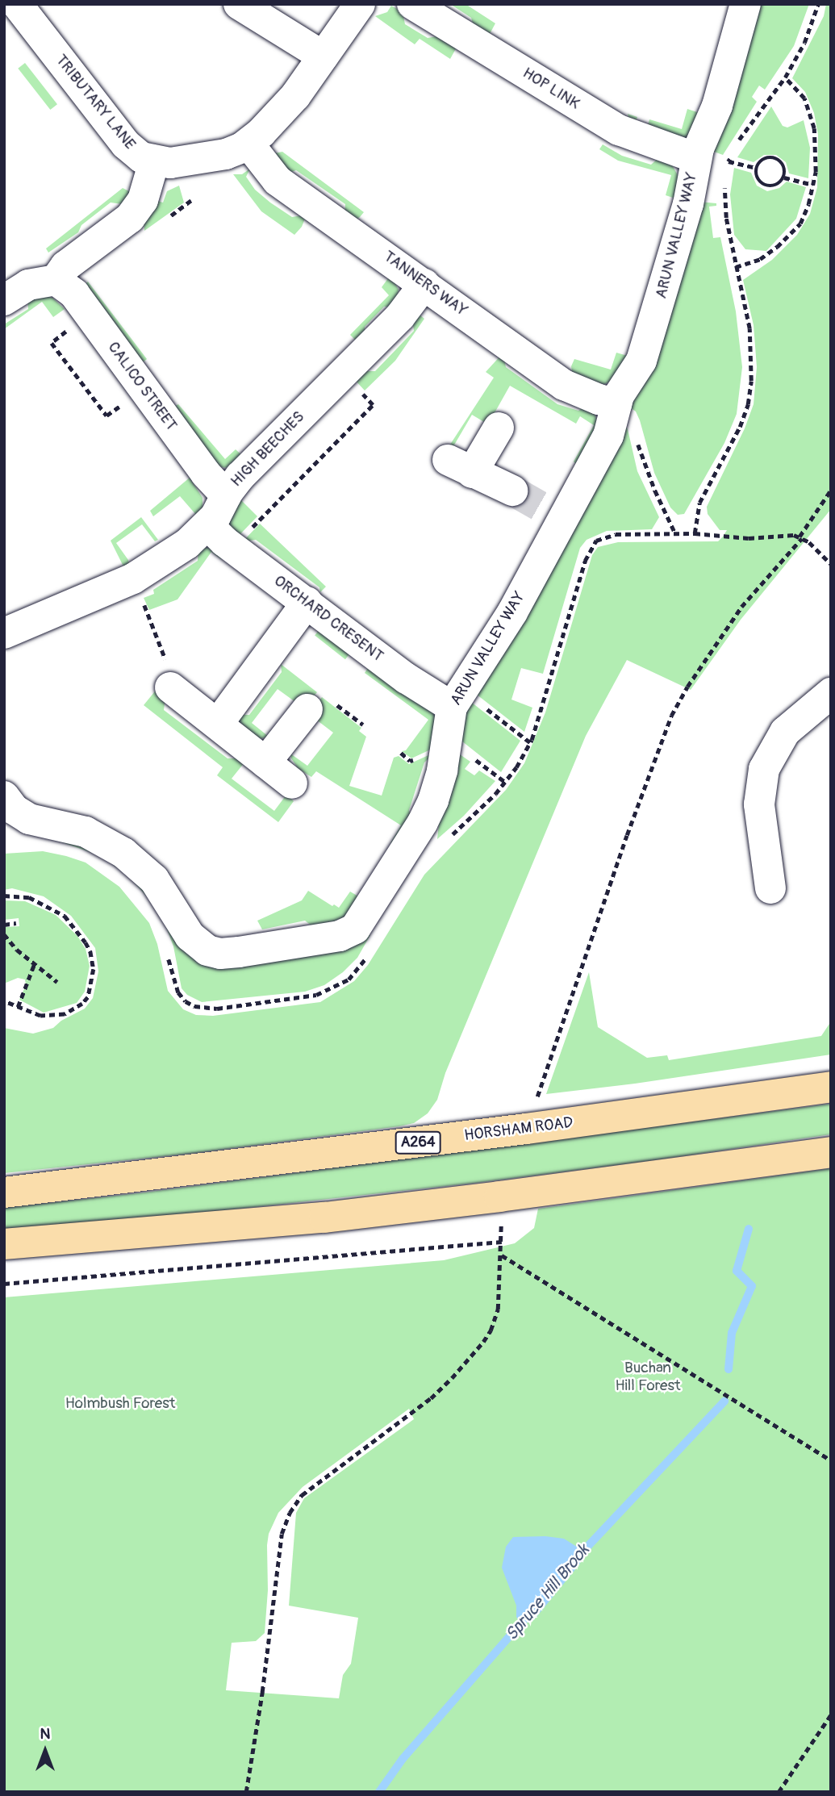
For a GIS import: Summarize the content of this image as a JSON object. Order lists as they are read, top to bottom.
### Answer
{
  "streets": {
    "highway": ["HORSHAM ROAD", "A264"],
    "street": [
      "HOP LINK",
      "TRIBUTARY LANE",
      "ARUN VALLEY WAY",
      "TANNERS WAY",
      "CALICO STREET",
      "HIGH BEECHES",
      "ORCHARD CRESENT"
    ]
  },
  "crossings": [
    ["HOP LINK", "ARUN VALLEY WAY"],
    ["TRIBUTARY LANE", "TANNERS WAY"],
    ["ARUN VALLEY WAY", "TANNERS WAY"],
    ["ARUN VALLEY WAY", "ORCHARD CRESENT"],
    ["TANNERS WAY", "HIGH BEECHES"],
    ["CALICO STREET", "HIGH BEECHES"],
    ["HIGH BEECHES", "ORCHARD CRESENT"]
  ],
  "water": ["Spruce Hill Brook"],
  "parks": ["Buchan Hill Forest", "Holmbush Forest"],
  "north": "top"
}
